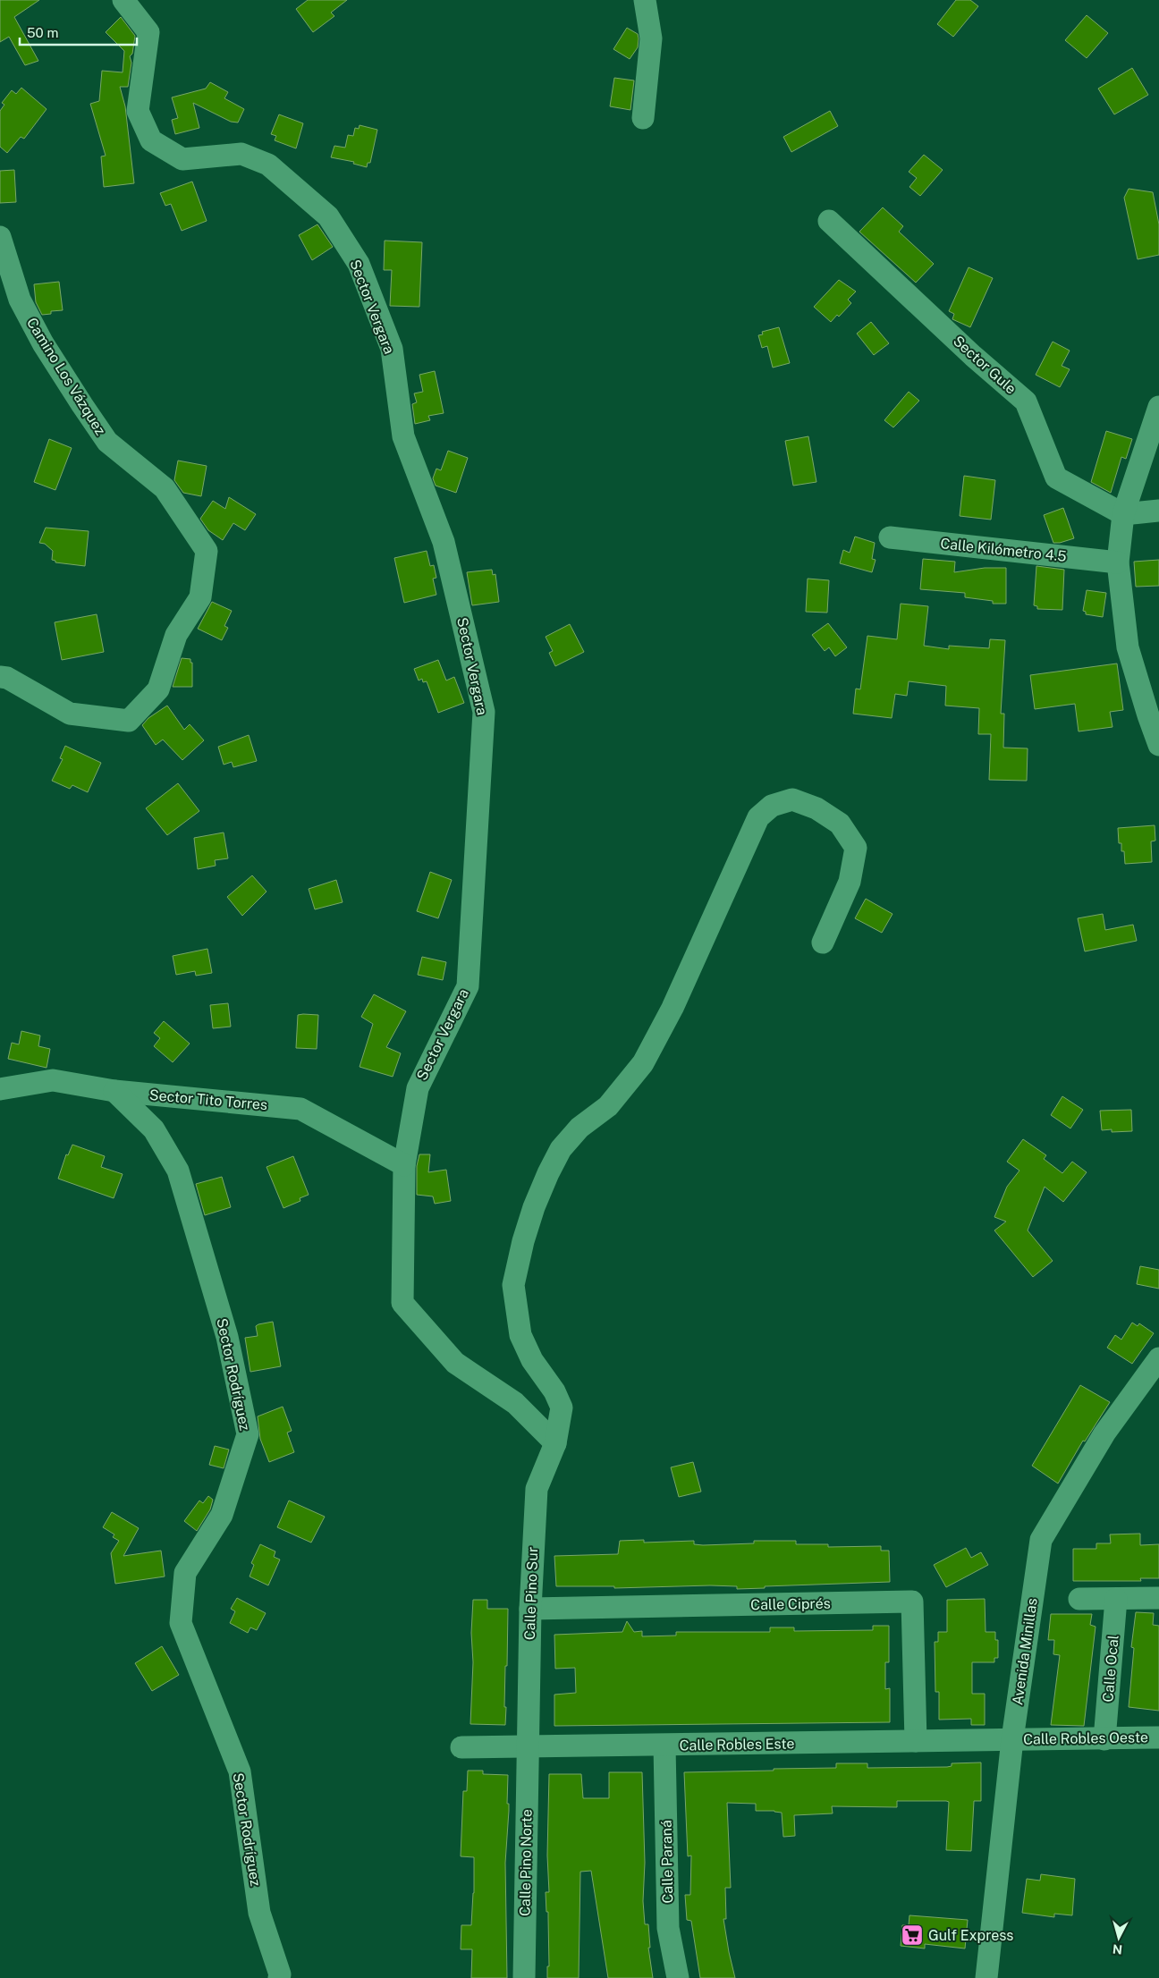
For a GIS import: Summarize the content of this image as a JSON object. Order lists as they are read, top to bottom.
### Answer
{
  "streets": {
    "street": [
      "Sector Vergara",
      "Sector Gule",
      "Camino Los Vázquez",
      "Calle Kilómetro 4.5",
      "Sector Tito Torres",
      "Sector Rodríguez",
      "Calle Pino Sur",
      "Calle Ciprés",
      "Avenida Minillas",
      "Calle Ocal",
      "Calle Robles Oeste",
      "Calle Robles Este",
      "Calle Paraná",
      "Calle Pino Norte"
    ]
  },
  "crossings": [
    ["Sector Vergara", "Sector Tito Torres"],
    ["Sector Vergara", "Calle Pino Sur"],
    ["Sector Tito Torres", "Sector Rodríguez"],
    ["Calle Pino Sur", "Calle Ciprés"],
    ["Calle Pino Sur", "Calle Robles Este"],
    ["Calle Pino Sur", "Calle Pino Norte"],
    ["Calle Ciprés", "Calle Robles Este"],
    ["Avenida Minillas", "Calle Robles Oeste"],
    ["Avenida Minillas", "Calle Robles Este"],
    ["Calle Ocal", "Calle Robles Oeste"],
    ["Calle Robles Oeste", "Calle Robles Este"],
    ["Calle Robles Este", "Calle Paraná"],
    ["Calle Robles Este", "Calle Pino Norte"]
  ],
  "places": {
    "supermarket": ["Gulf Express"]
  },
  "scale_bar": "50 m",
  "north": "bottom"
}
